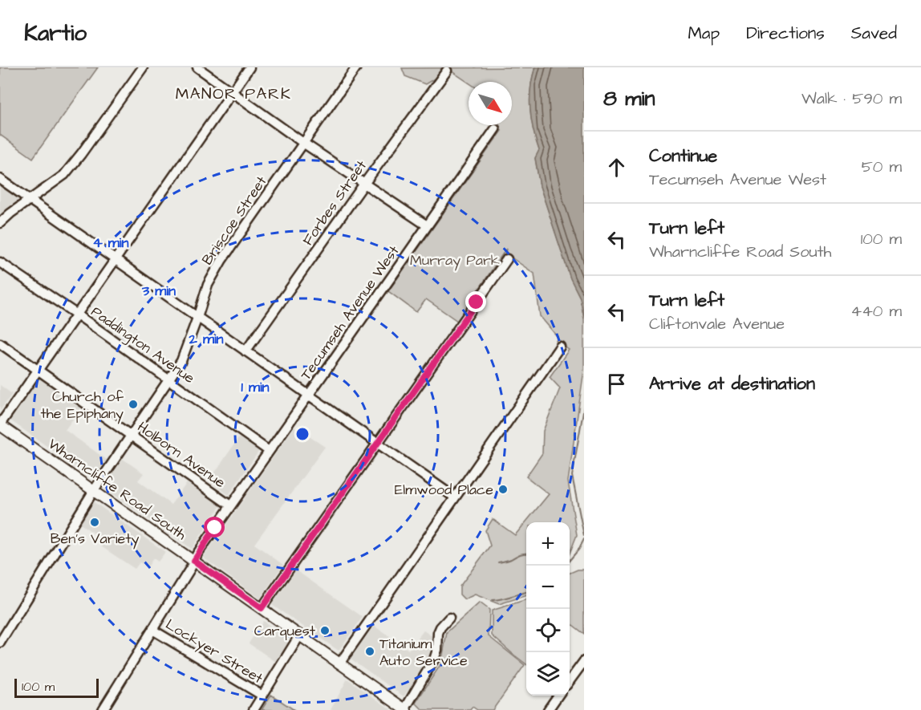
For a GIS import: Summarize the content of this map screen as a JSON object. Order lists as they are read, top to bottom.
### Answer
{
  "streets": {
    "main road": ["Wharncliffe Road South"],
    "street": [
      "Forbes Street",
      "Briscoe Street",
      "Tecumseh Avenue West",
      "Paddington Avenue",
      "Holborn Avenue",
      "Lockyer Street"
    ]
  },
  "crossings": [
    ["Briscoe Street", "Paddington Avenue"],
    ["Briscoe Street", "Holborn Avenue"],
    ["Briscoe Street", "Wharncliffe Road South"],
    ["Tecumseh Avenue West", "Paddington Avenue"],
    ["Tecumseh Avenue West", "Holborn Avenue"],
    ["Tecumseh Avenue West", "Wharncliffe Road South"],
    ["Tecumseh Avenue West", "Lockyer Street"]
  ],
  "districts": ["MANOR PARK"],
  "parks": ["Murray Park"],
  "places": [
    "Church of the Epiphany",
    "Elmwood Place",
    "Ben's Variety",
    "Carquest",
    "Titanium Auto Service"
  ],
  "scale_bar": "100 m",
  "north": "bottom right",
  "page": {
    "header": "Kartio",
    "nav": ["Map", "Directions", "Saved"],
    "heading": ["8 min", "Walk · 590 m"],
    "list": [
      ["Continue", "Tecumseh Avenue West", "50 m"],
      ["Turn left", "Wharncliffe Road South", "100 m"],
      ["Turn left", "Cliftonvale Avenue", "440 m"],
      "Arrive at destination"
    ],
    "map_buttons": ["+", "−"],
    "scale": "100 m"
  },
  "rings": [
    "4 min",
    "3 min",
    "2 min",
    "1 min"
  ]
}
